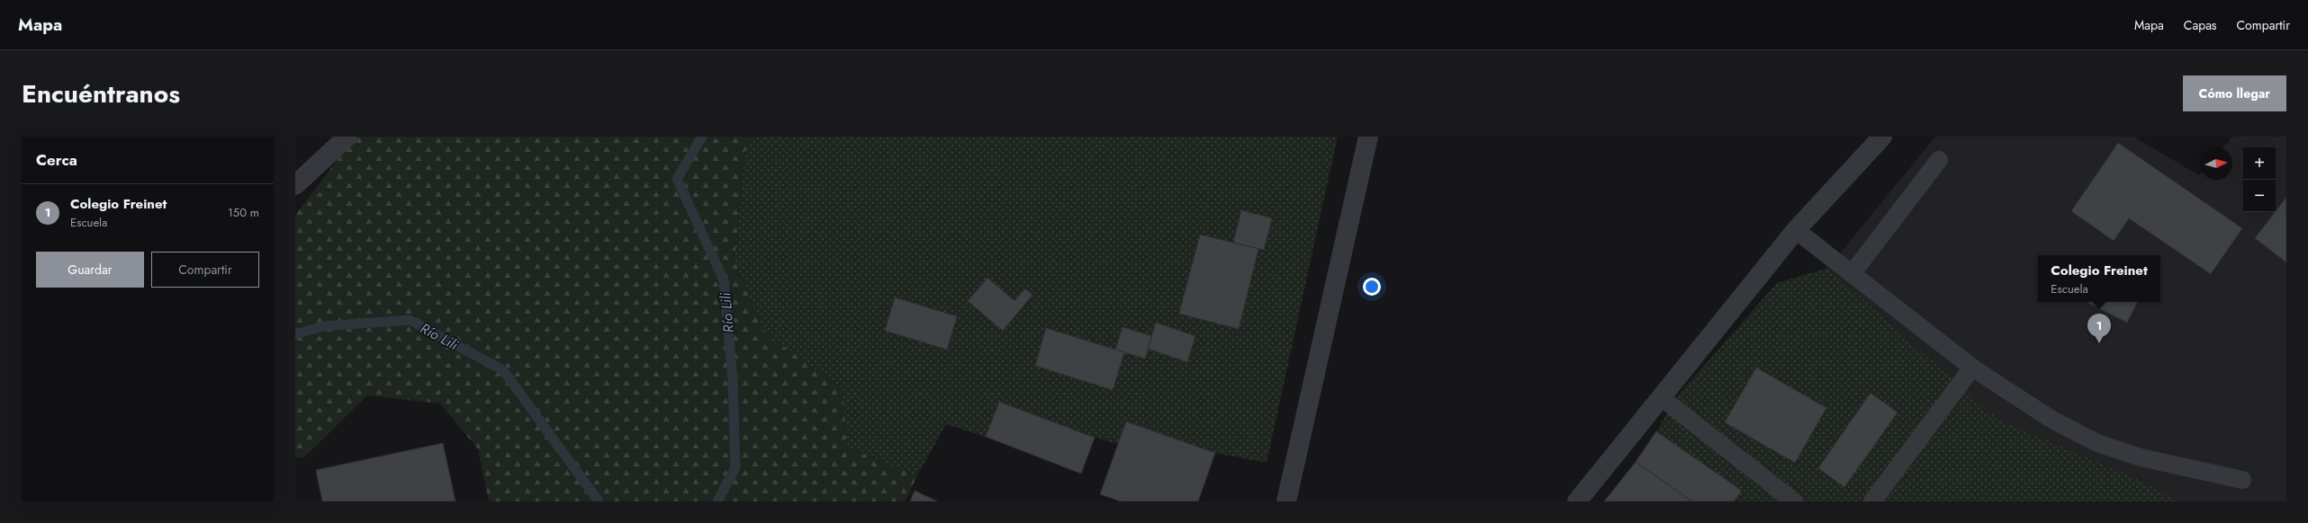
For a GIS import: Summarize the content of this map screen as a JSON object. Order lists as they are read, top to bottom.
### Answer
{
  "water": ["Río Lili"],
  "north": "right",
  "page": {
    "header": "Mapa",
    "nav": ["Mapa", "Capas", "Compartir"],
    "title": "Encuéntranos",
    "buttons": [
      "Cómo llegar",
      ["Guardar", "Compartir"]
    ],
    "heading": "Cerca",
    "map_buttons": ["+", "−"],
    "list": [
      {
        "mark": "1",
        "name": "Colegio Freinet",
        "note": "Escuela",
        "value": "150 m"
      }
    ],
    "popup": ["Colegio Freinet", "Escuela"],
    "pins": "1"
  }
}
